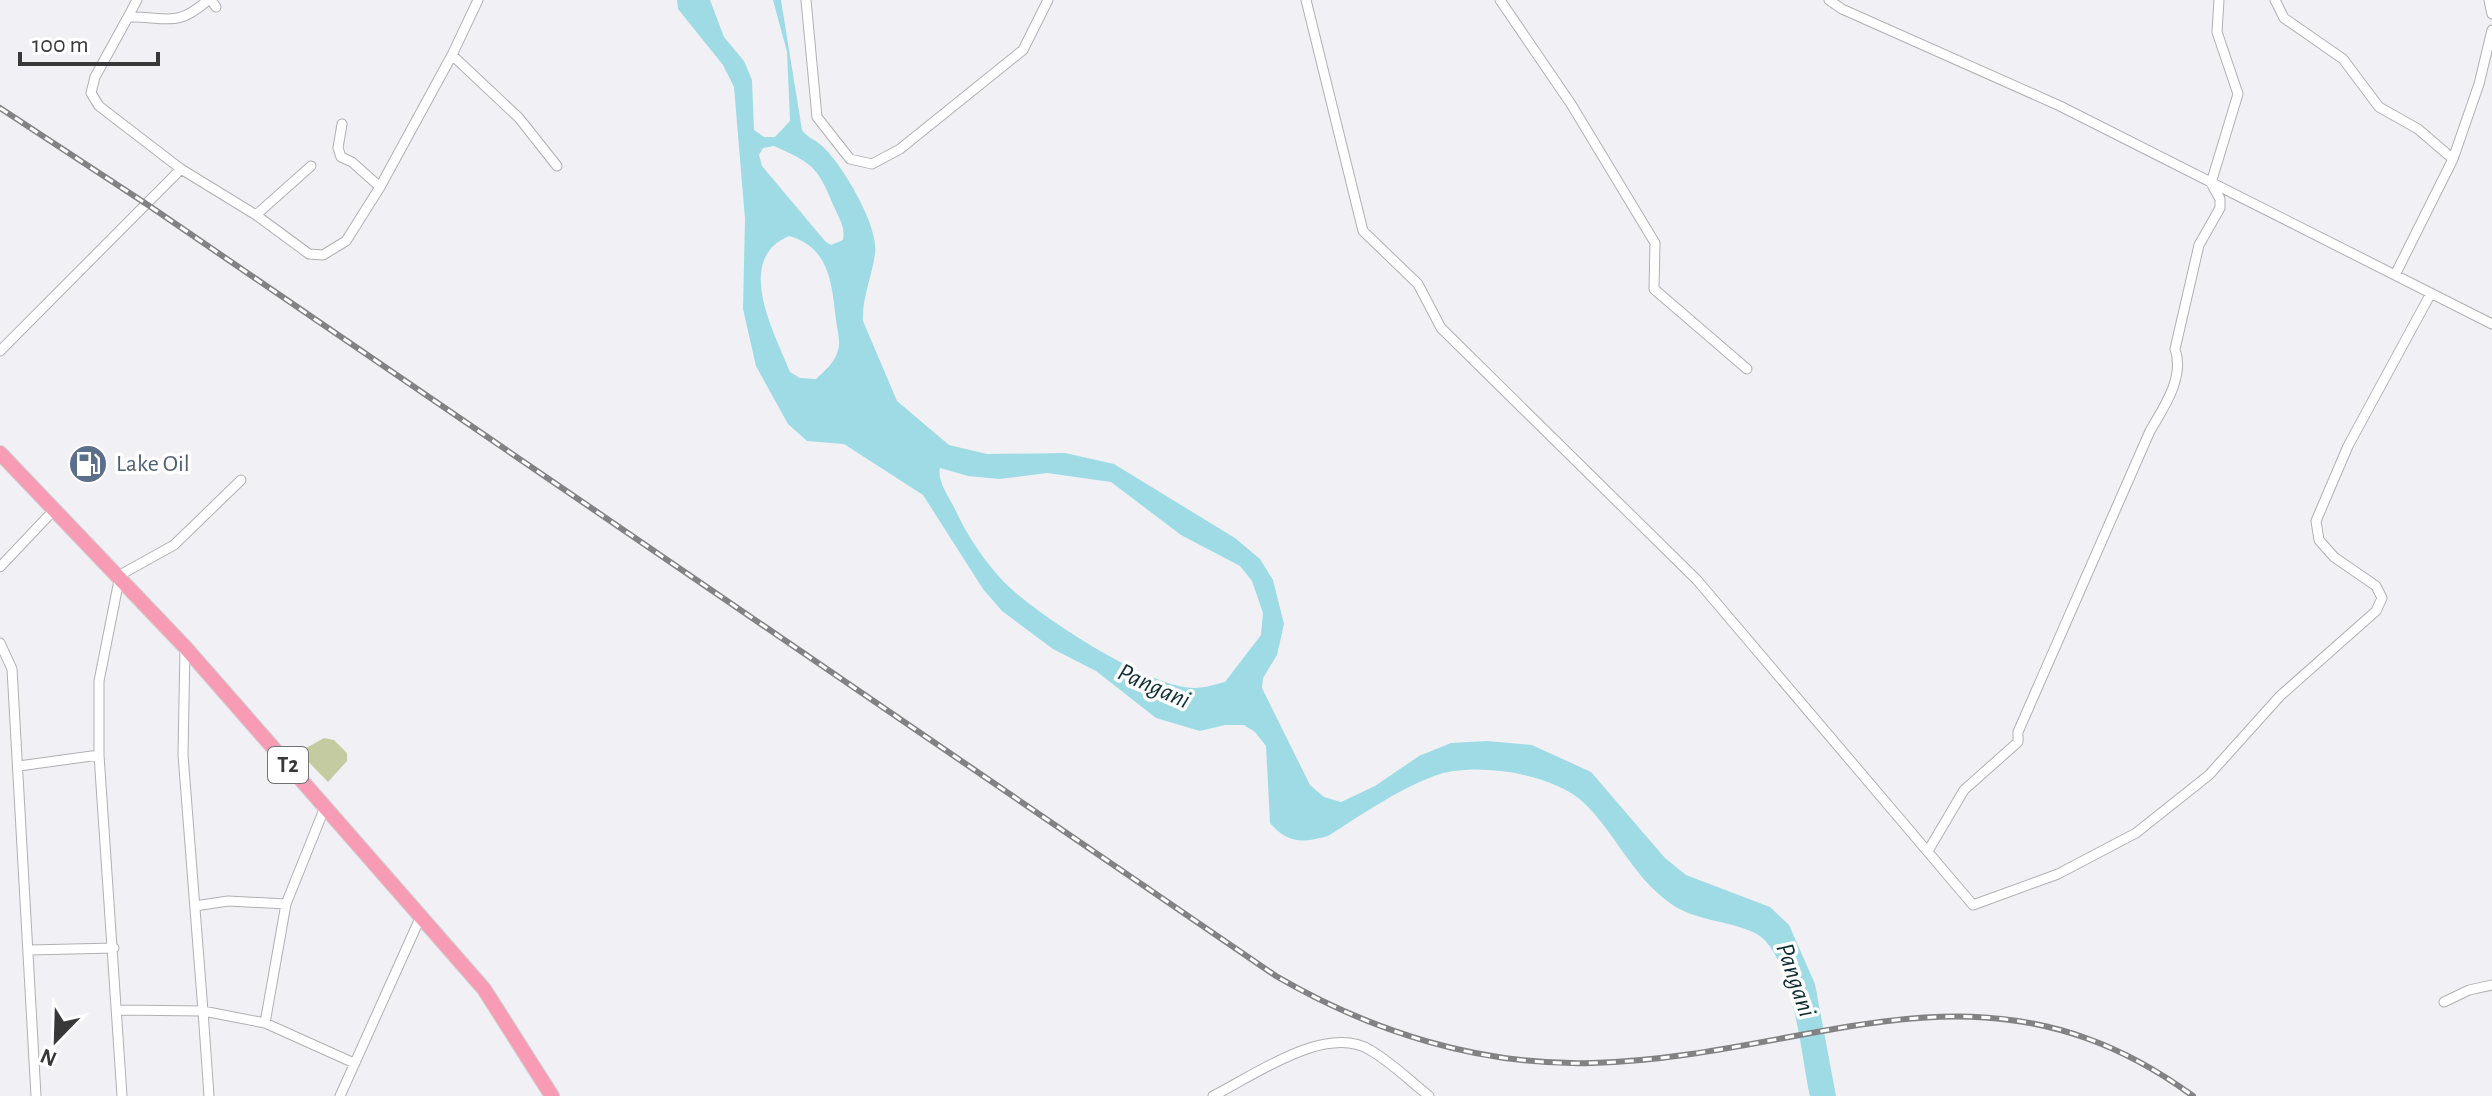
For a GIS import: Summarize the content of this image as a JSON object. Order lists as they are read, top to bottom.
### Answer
{
  "streets": {
    "highway": ["T2"]
  },
  "water": ["Pangani"],
  "places": {
    "fuel station": ["Lake Oil"]
  },
  "scale_bar": "100 m",
  "north": "bottom left"
}
